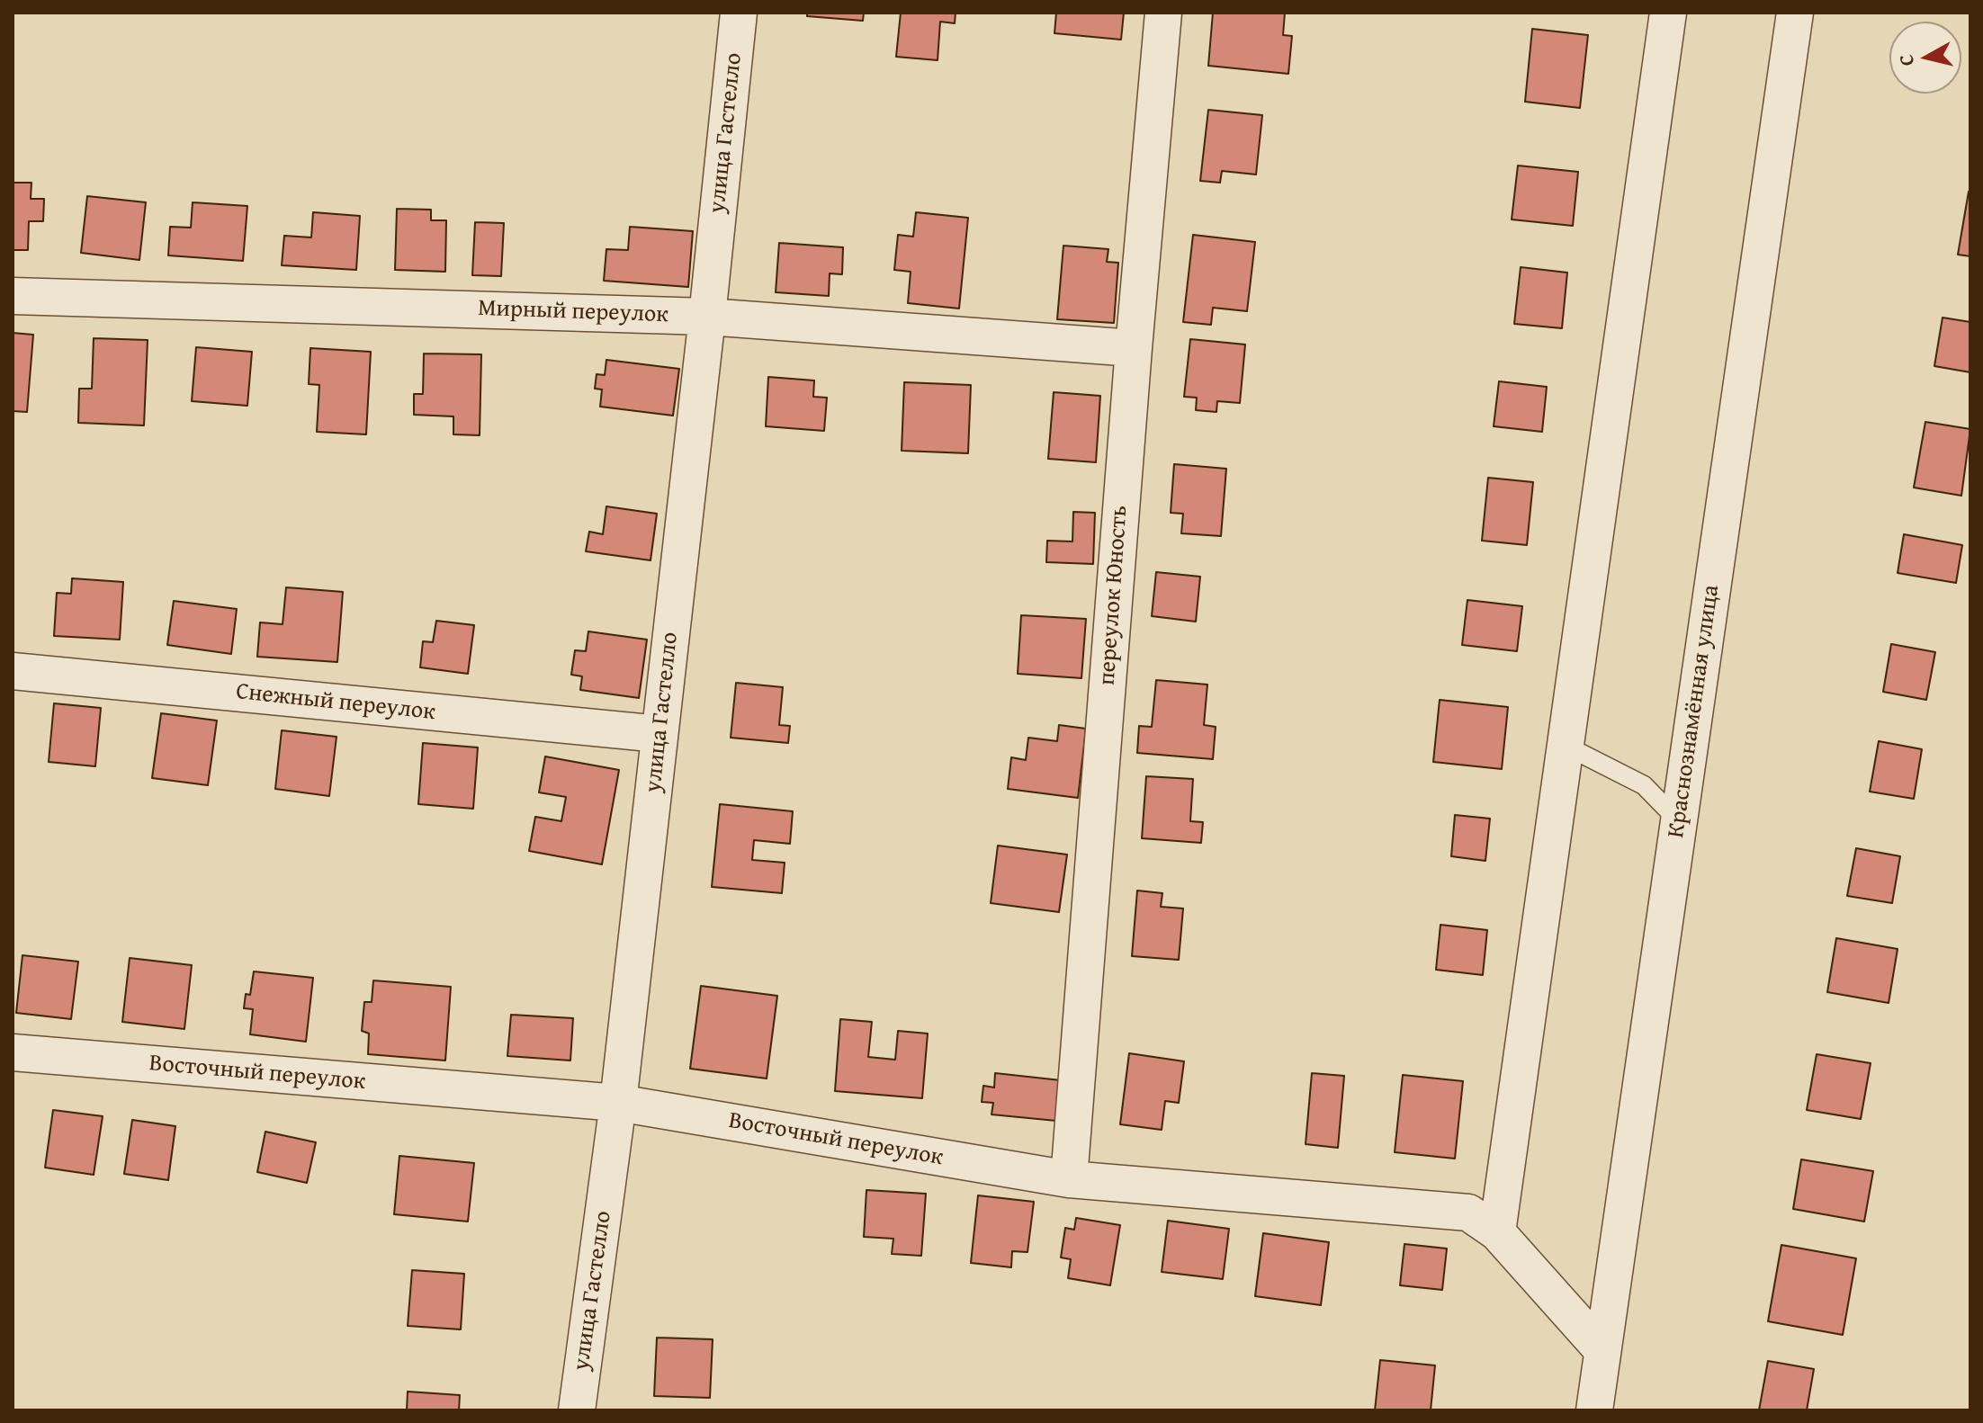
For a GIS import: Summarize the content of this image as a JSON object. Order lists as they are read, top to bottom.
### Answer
{
  "streets": {
    "street": [
      "улица Гастелло",
      "Мирный переулок",
      "переулок Юность",
      "Снежный переулок",
      "Краснознамённая улица",
      "Восточный переулок"
    ]
  },
  "crossings": [
    ["улица Гастелло", "Мирный переулок"],
    ["улица Гастелло", "Снежный переулок"],
    ["улица Гастелло", "Восточный переулок"],
    ["Мирный переулок", "переулок Юность"],
    ["переулок Юность", "Восточный переулок"],
    ["Краснознамённая улица", "Восточный переулок"]
  ],
  "north": "left"
}
